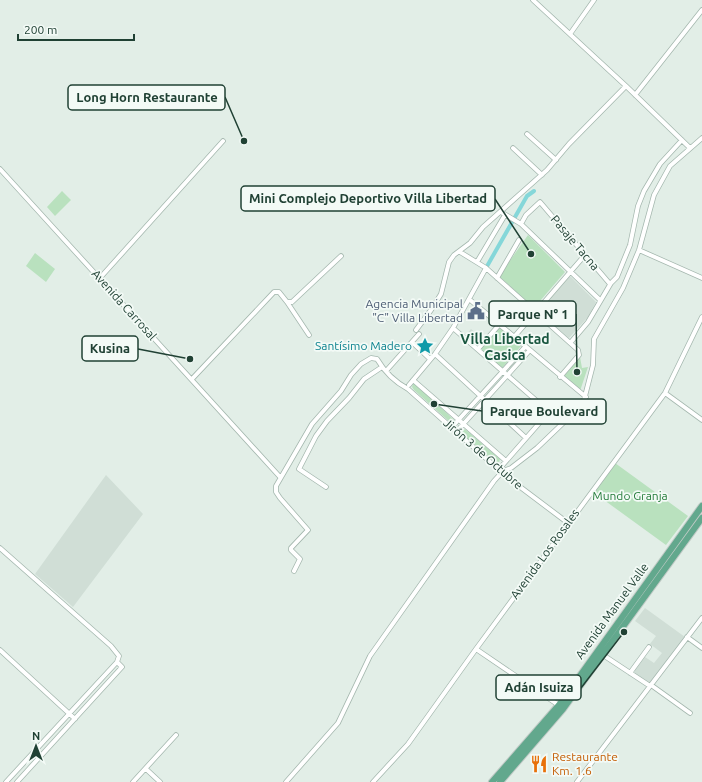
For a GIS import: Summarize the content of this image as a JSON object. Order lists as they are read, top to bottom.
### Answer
{
  "streets": {
    "main road": ["Avenida Manuel Valle"],
    "street": [
      "Pasaje Tacna",
      "Avenida Carrosal",
      "Jirón 3 de Octubre",
      "Avenida Los Rosales"
    ]
  },
  "crossings": [
    ["Avenida Carrosal", "Jirón 3 de Octubre"],
    ["Jirón 3 de Octubre", "Avenida Los Rosales"]
  ],
  "districts": ["Villa Libertad Casica"],
  "parks": ["Mundo Granja"],
  "places": {
    "other": [
      "Long Horn Restaurante",
      "Mini Complejo Deportivo Villa Libertad",
      "Kusina",
      "Parque N° 1",
      "Parque Boulevard",
      "Adán Isuiza"
    ],
    "public building": ["Agencia Municipal \"C\" Villa Libertad"],
    "place": ["Santísimo Madero"],
    "restaurant": ["Restaurante Km. 1.6"]
  },
  "scale_bar": "200 m",
  "north": "top"
}
